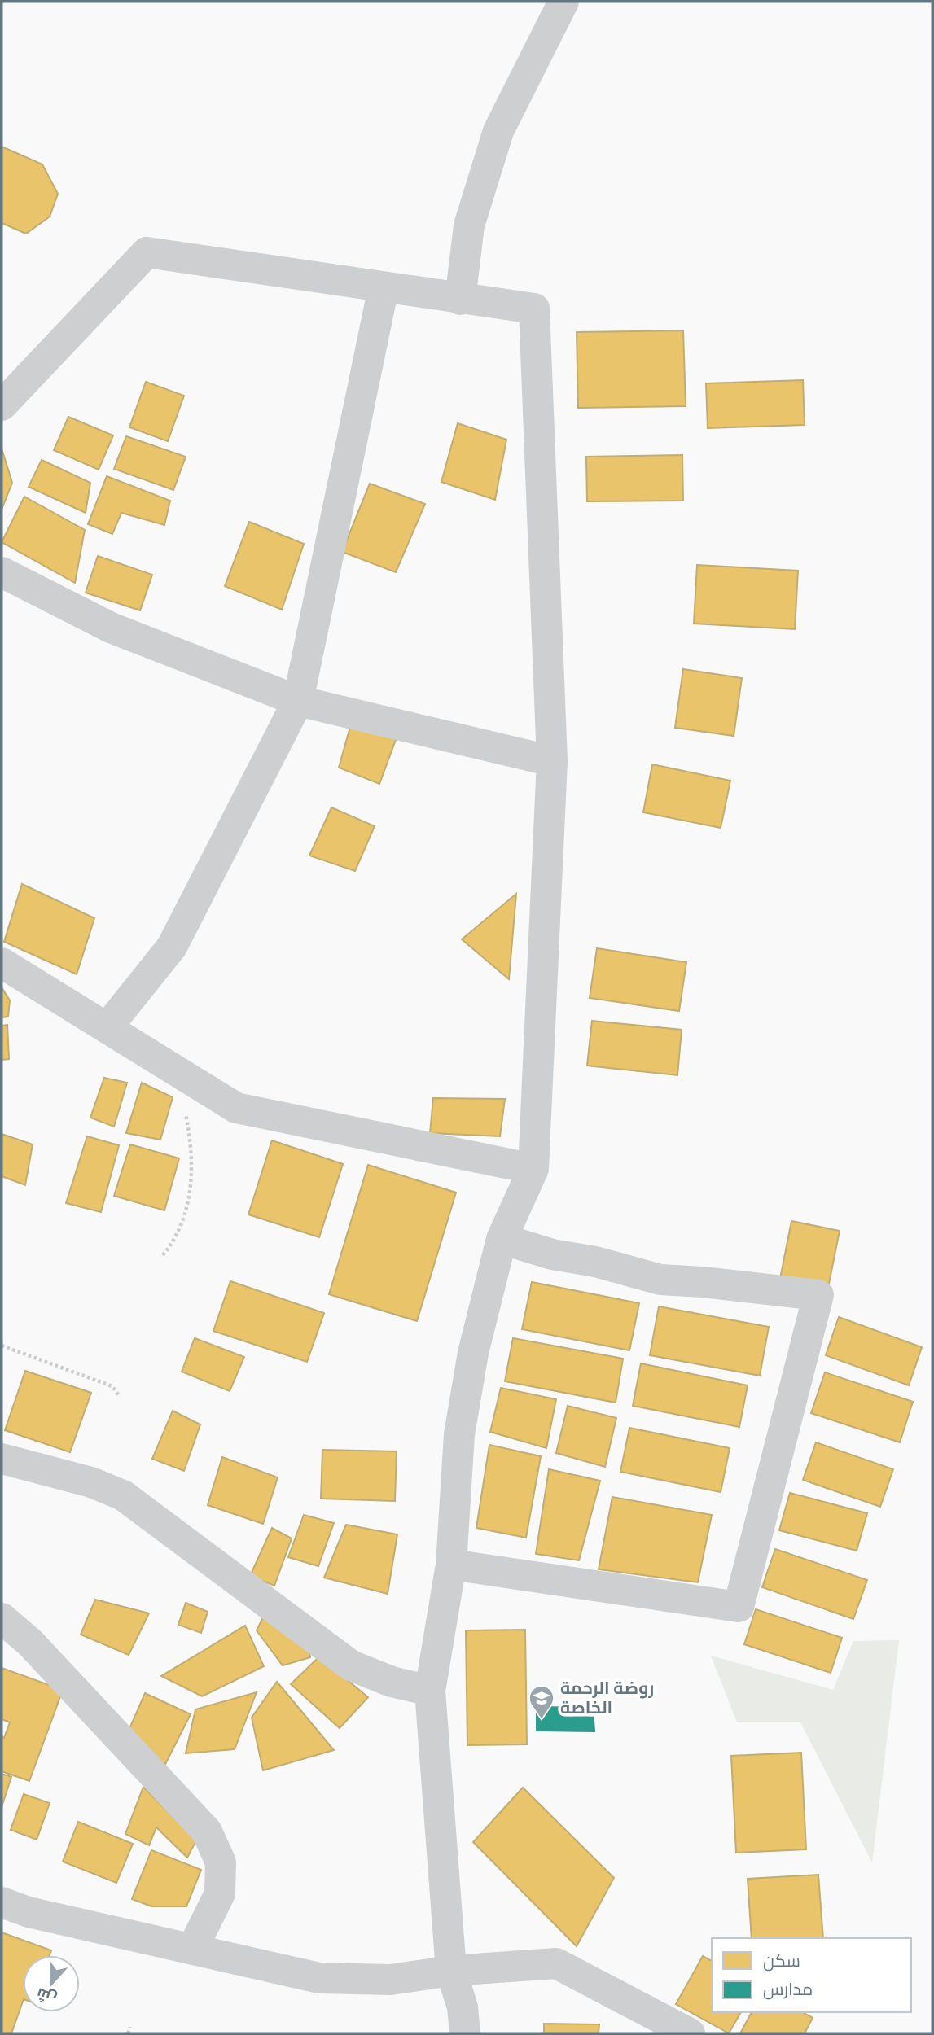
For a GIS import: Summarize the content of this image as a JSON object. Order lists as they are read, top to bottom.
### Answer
{
  "places": {
    "school or university": ["روضة الرحمة الخاصة"]
  },
  "legend": ["سكن", "مدارس"],
  "north": "bottom"
}
